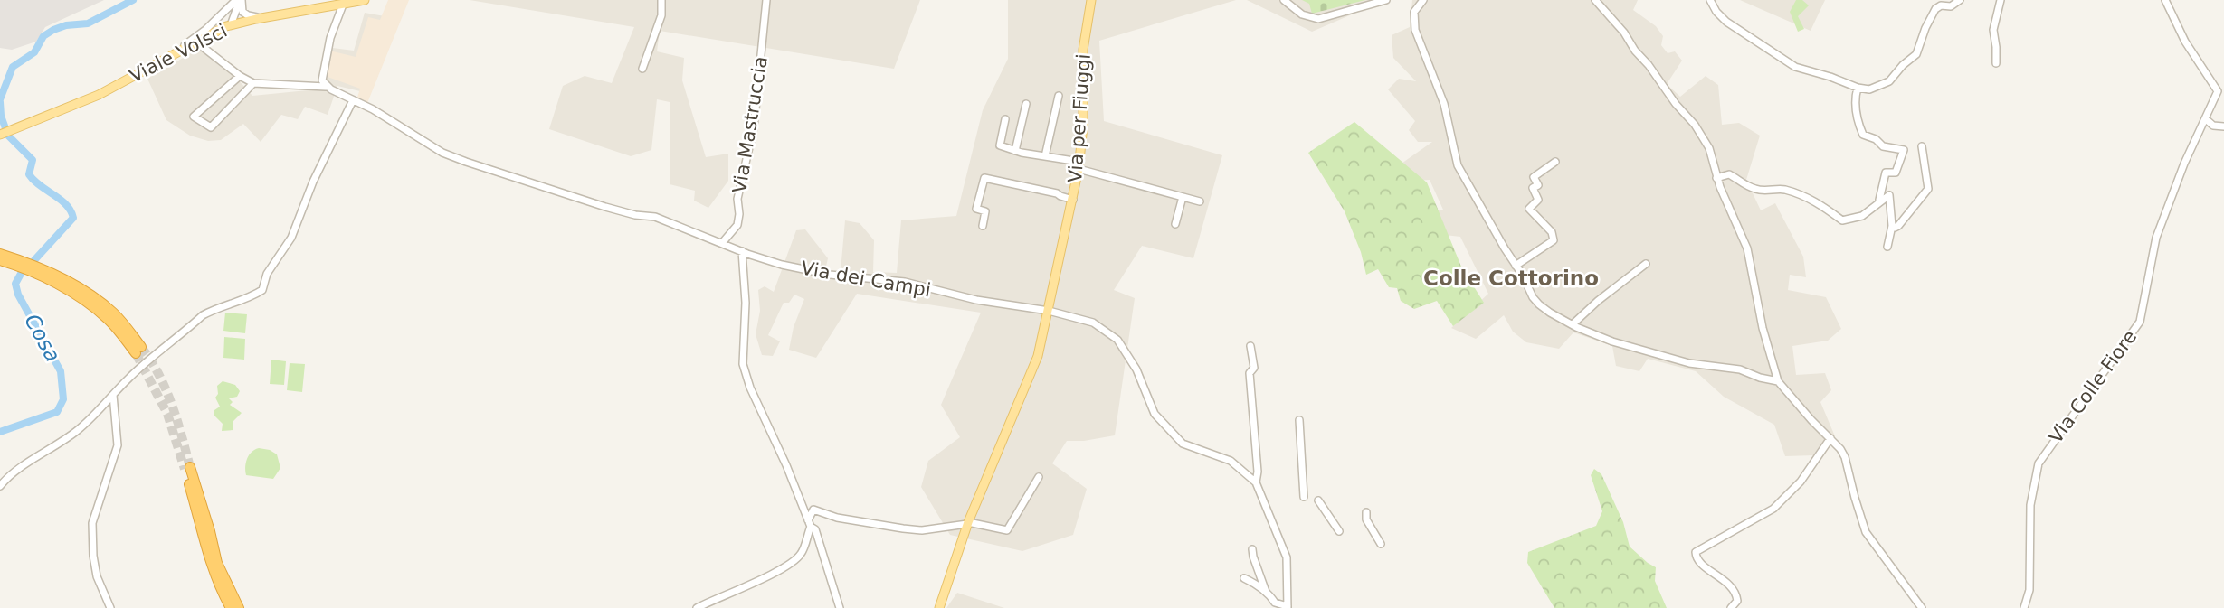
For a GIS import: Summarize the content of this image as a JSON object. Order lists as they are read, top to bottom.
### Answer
{
  "streets": {
    "main road": ["Viale Volsci", "Via per Fiuggi"],
    "street": ["Via Mastruccia", "Via dei Campi", "Via Colle Fiore"]
  },
  "crossings": [
    ["Via per Fiuggi", "Via dei Campi"],
    ["Via Mastruccia", "Via dei Campi"]
  ],
  "districts": ["Colle Cottorino"],
  "water": ["Cosa"]
}
